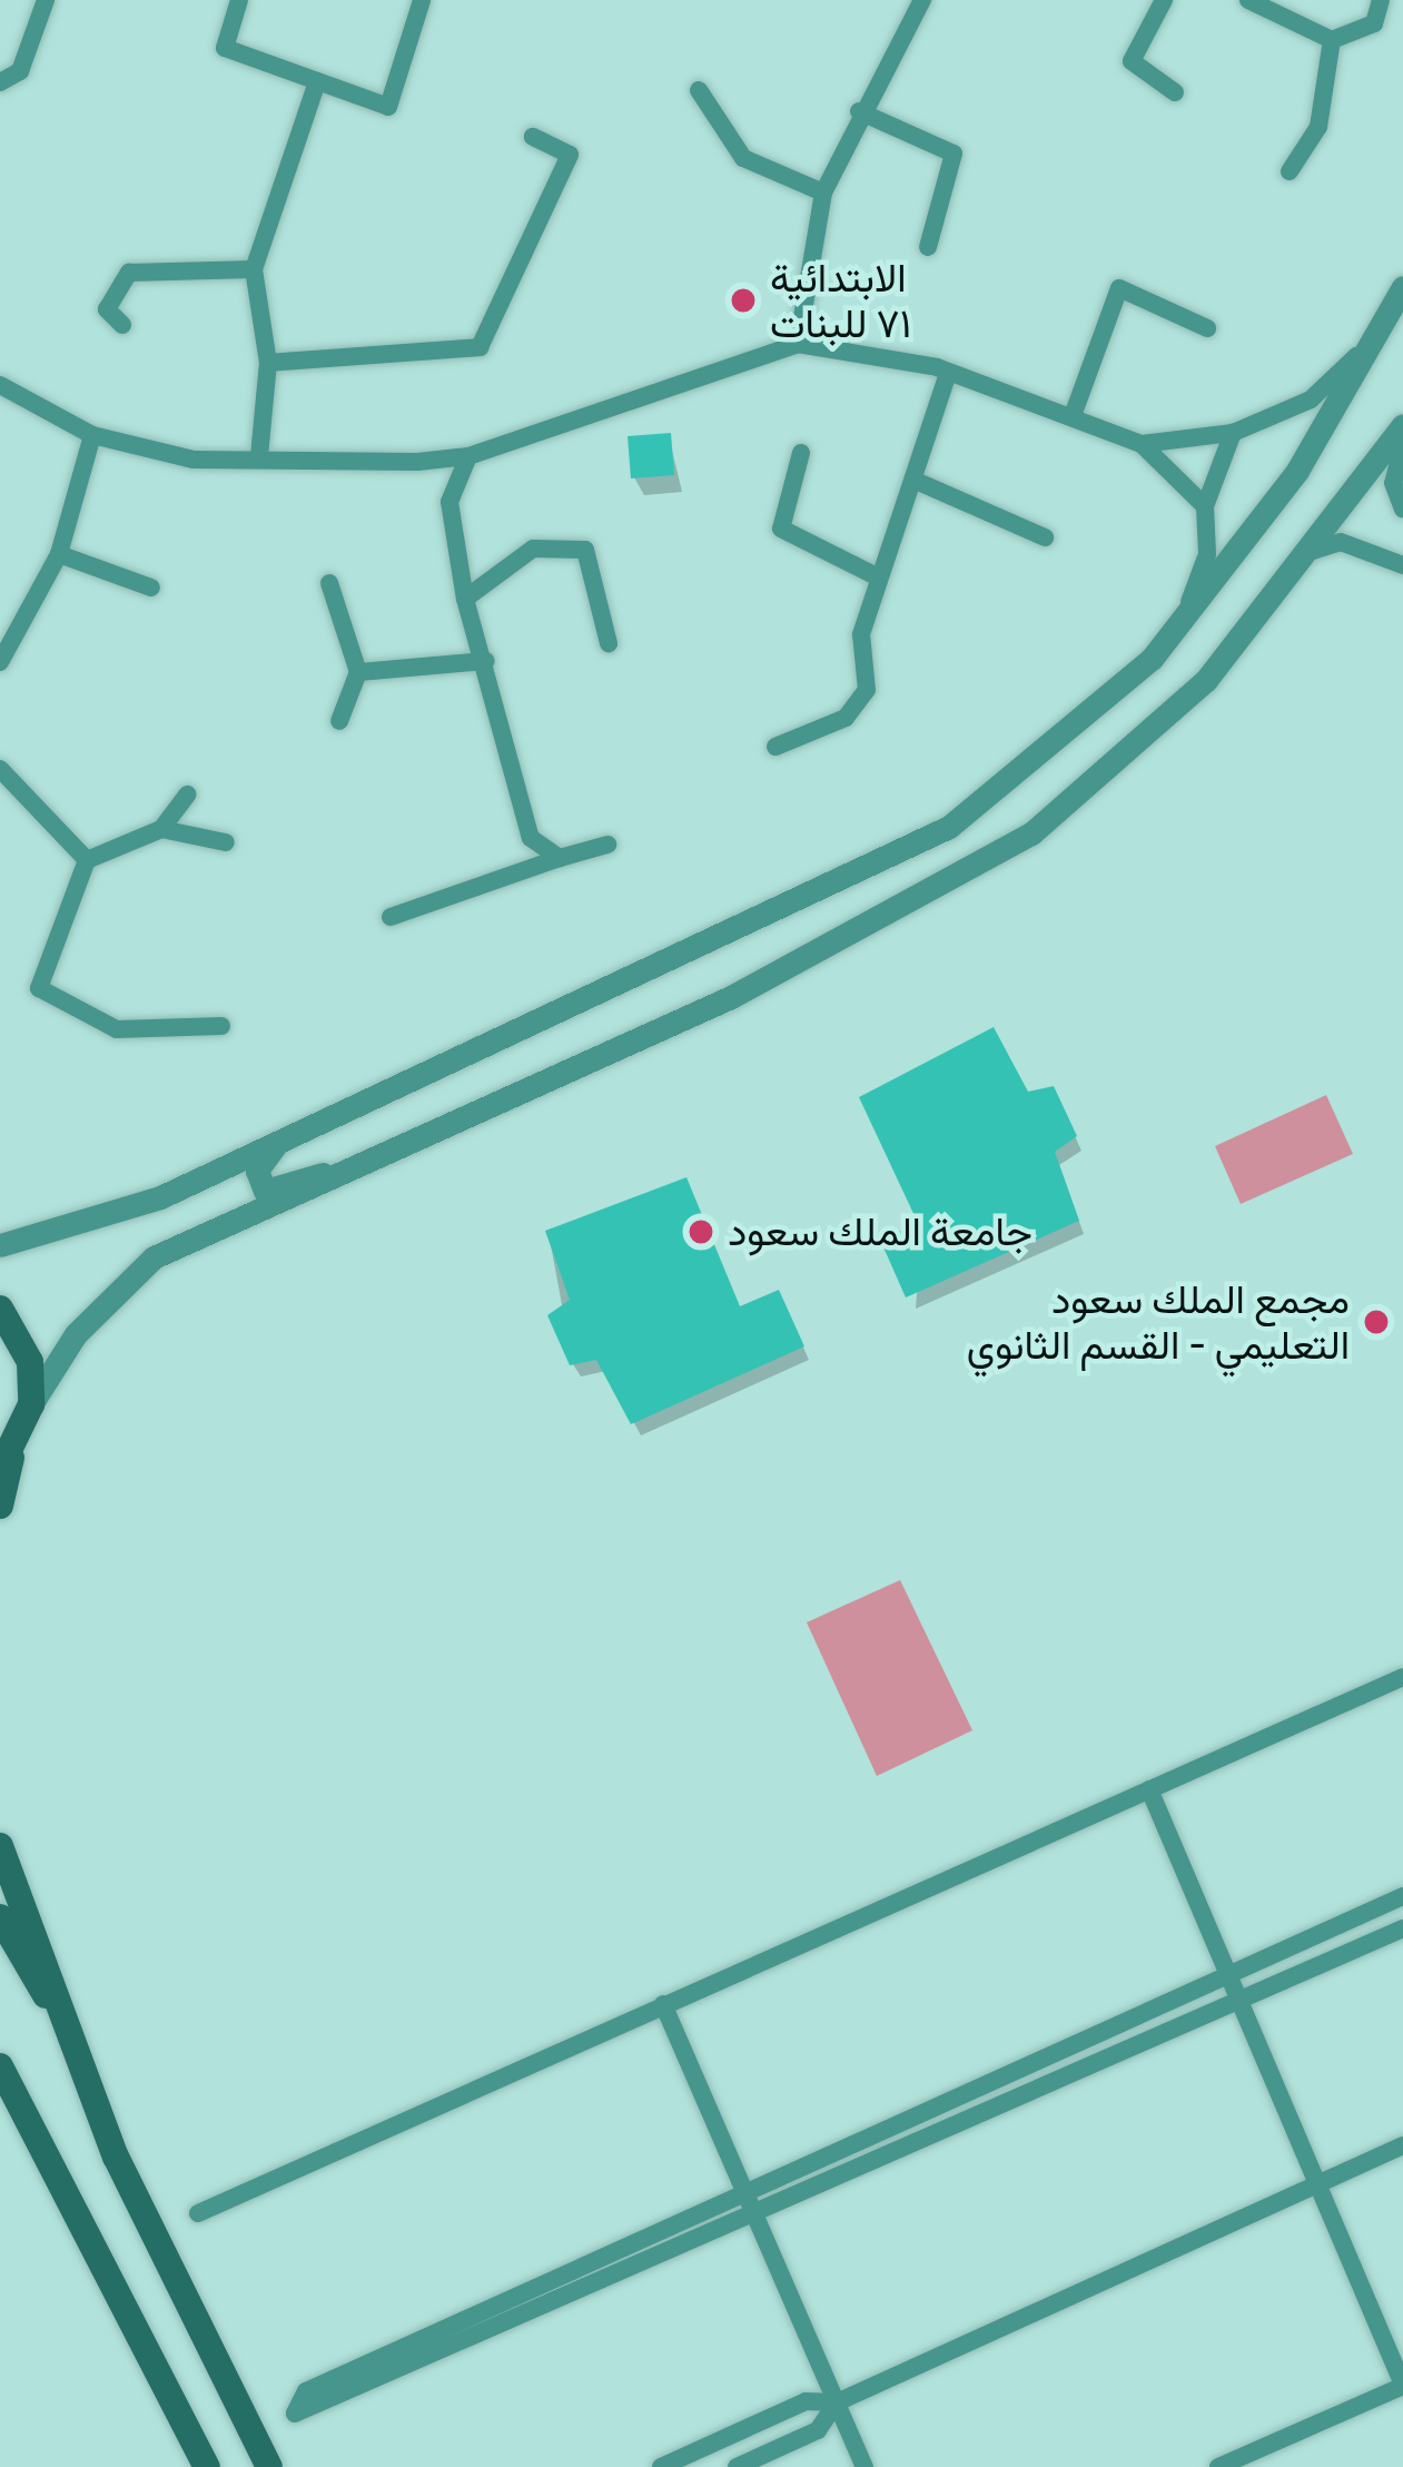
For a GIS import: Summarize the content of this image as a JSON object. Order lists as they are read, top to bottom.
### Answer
{
  "places": ["الابتدائية ٧١ للبنات", "جامعة الملك سعود", "مجمع الملك سعود التعليمي - القسم الثانوي"]
}
